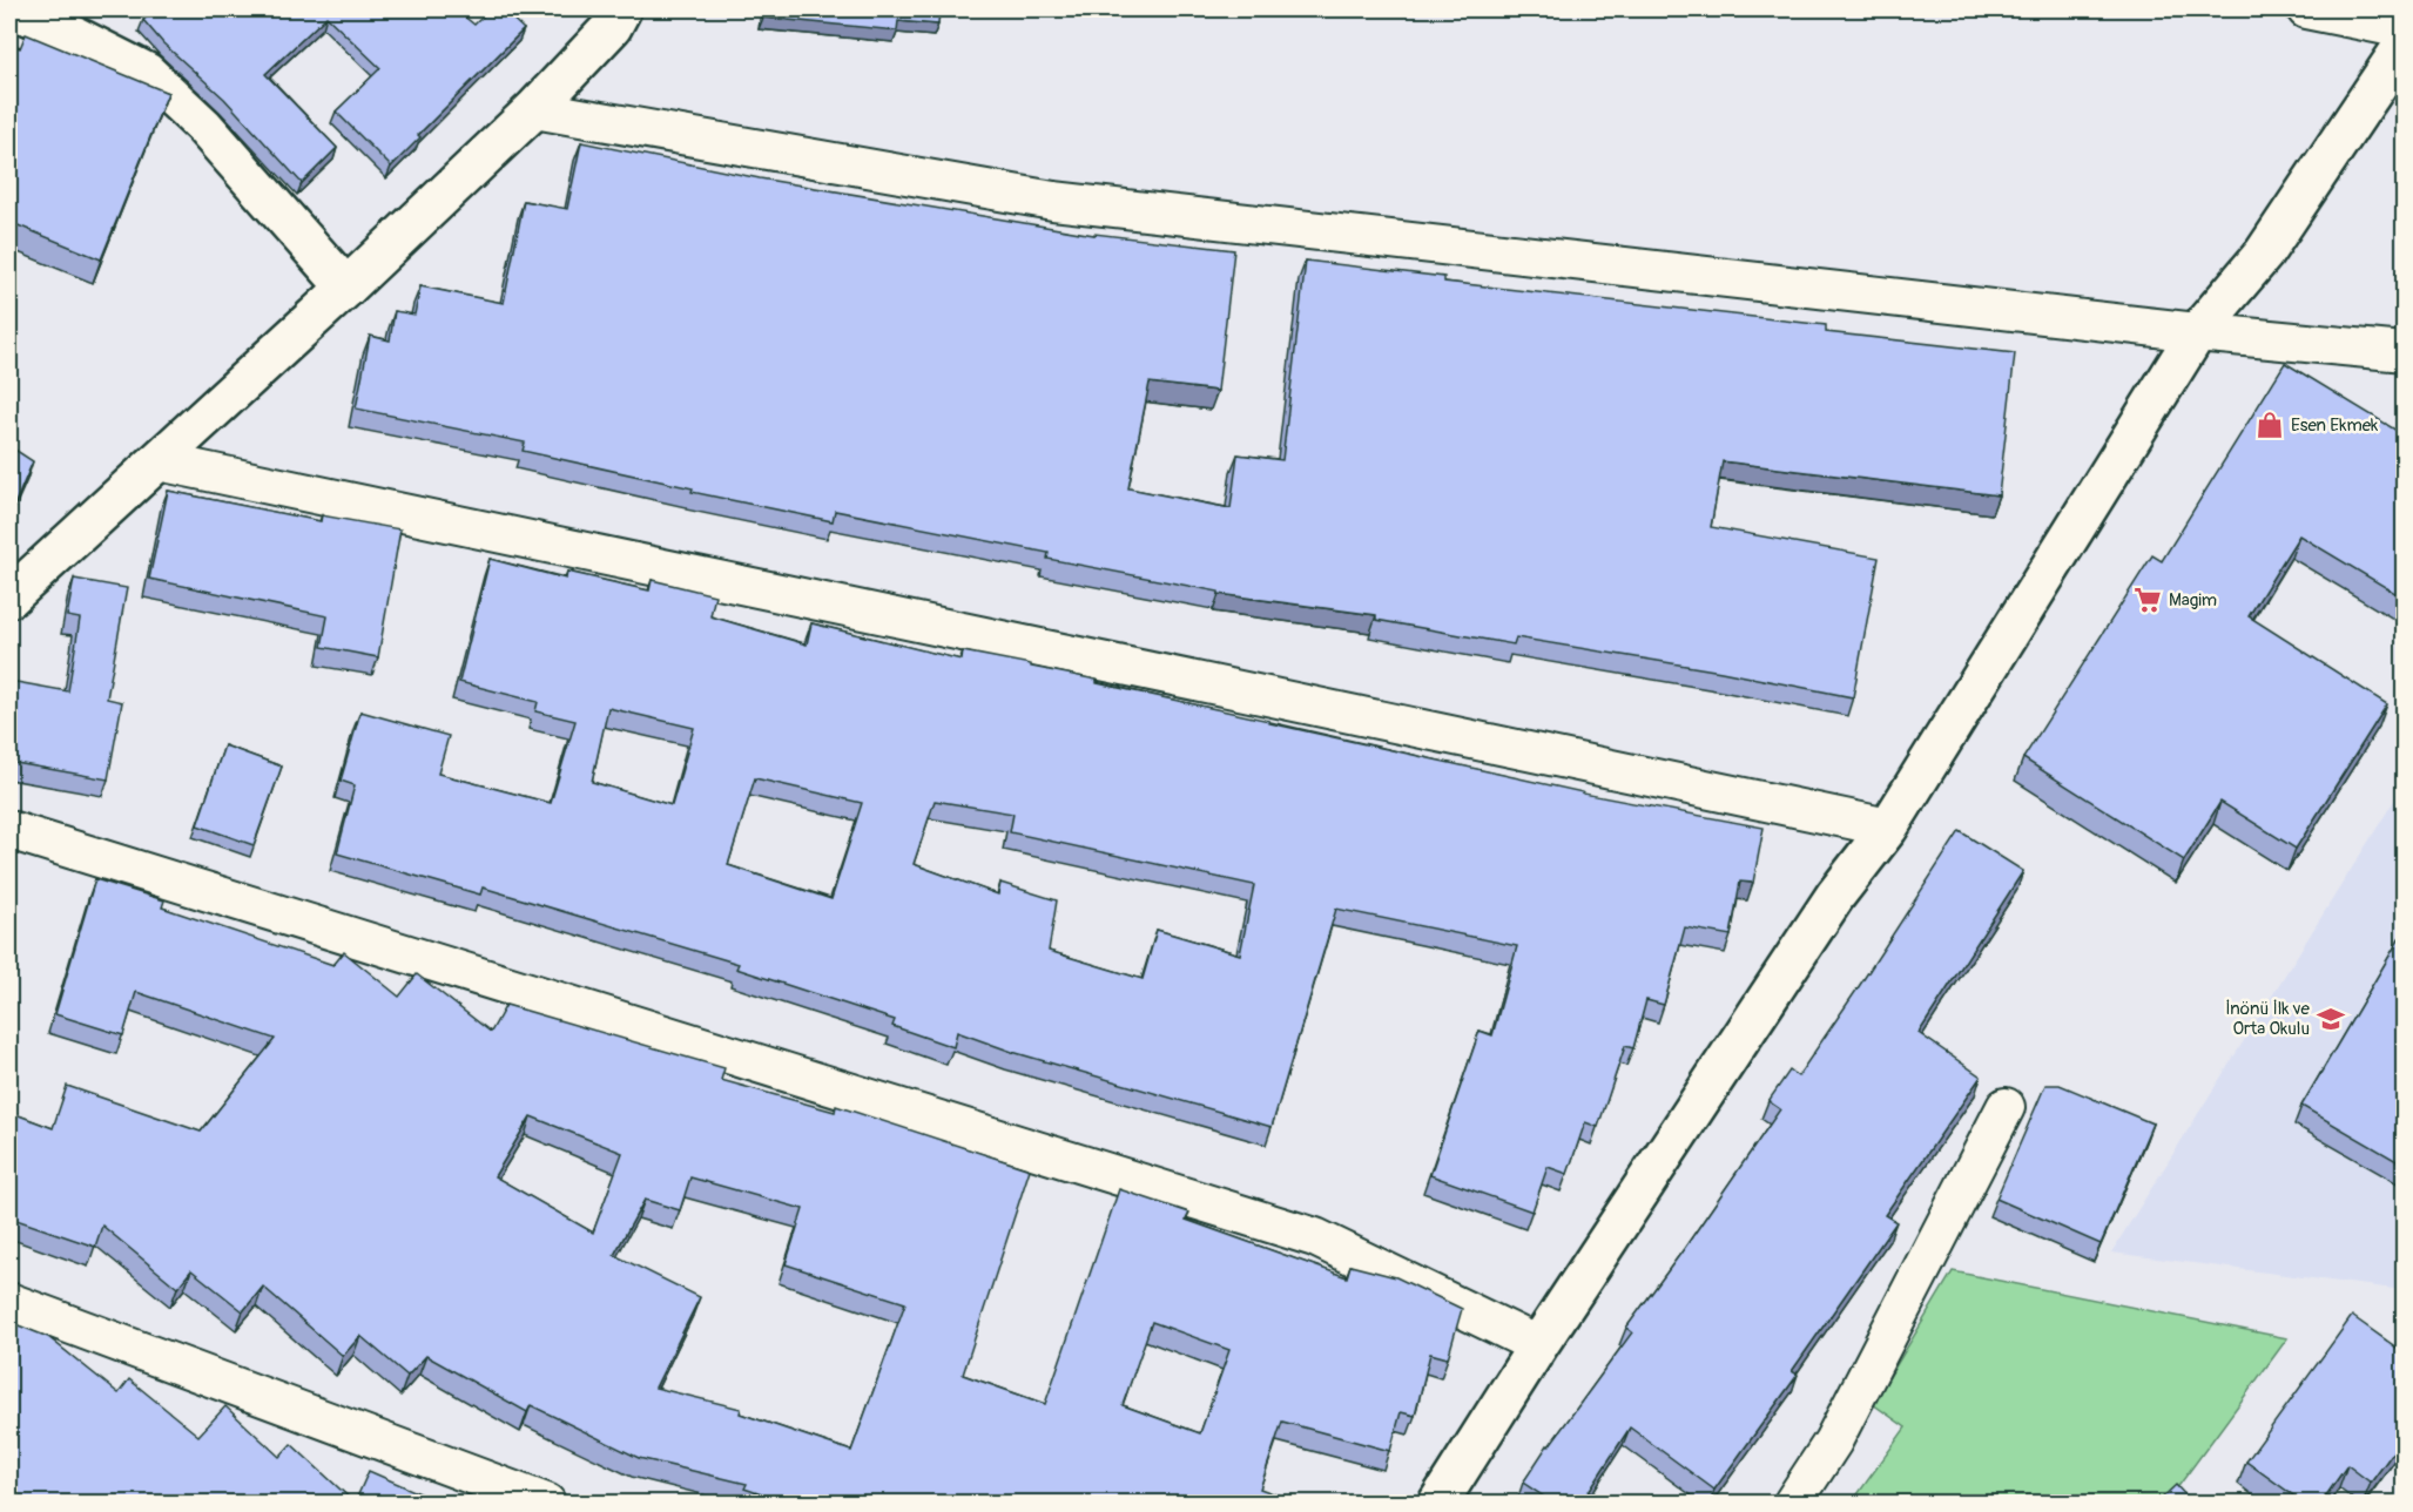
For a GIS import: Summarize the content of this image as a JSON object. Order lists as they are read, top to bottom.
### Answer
{
  "places": {
    "shop": ["Esen Ekmek"],
    "supermarket": ["Magim"],
    "school or university": ["İnönü İlk ve Orta Okulu"]
  }
}
